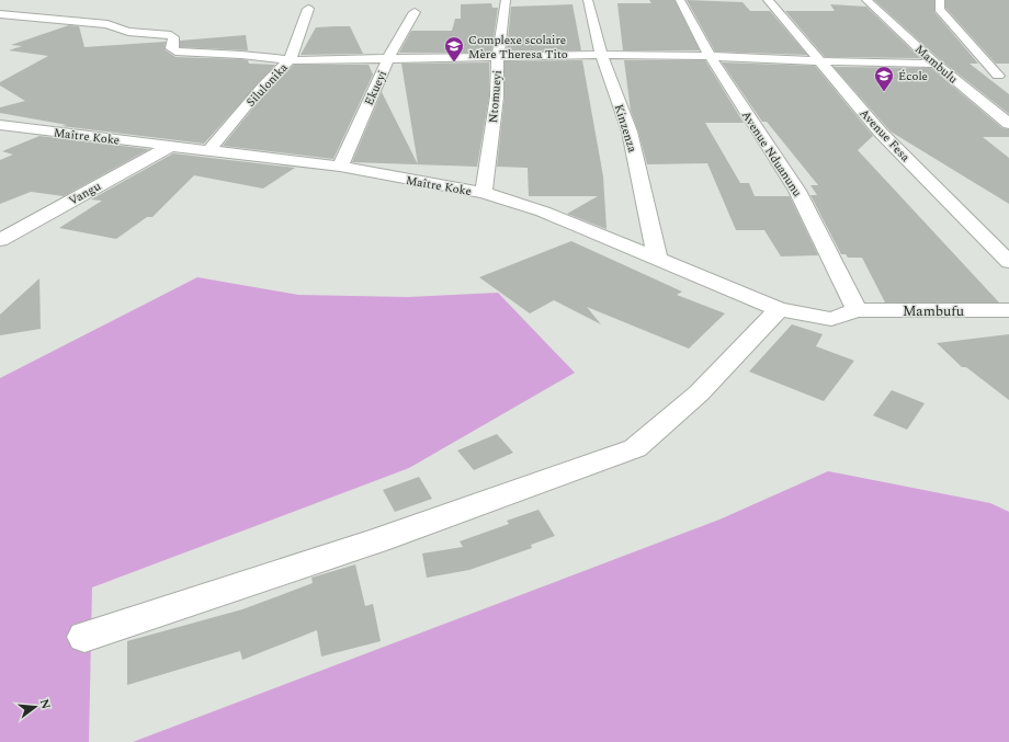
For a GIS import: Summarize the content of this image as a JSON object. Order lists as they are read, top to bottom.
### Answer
{
  "streets": {
    "street": [
      "Mambulu",
      "Silulonika",
      "Ekueyi",
      "Ntomueyi",
      "Kinzenza",
      "Avenue Fesa",
      "Maître Koke",
      "Avenue Nduanunu",
      "Vangu",
      "Mambufu"
    ]
  },
  "crossings": [
    ["Silulonika", "Maître Koke"],
    ["Ekueyi", "Maître Koke"],
    ["Ntomueyi", "Maître Koke"],
    ["Kinzenza", "Maître Koke"],
    ["Maître Koke", "Avenue Nduanunu"],
    ["Maître Koke", "Vangu"],
    ["Maître Koke", "Mambufu"],
    ["Avenue Nduanunu", "Mambufu"]
  ],
  "places": {
    "school or university": ["Complexe scolaire Mère Theresa Tito", "École"]
  },
  "north": "right"
}
